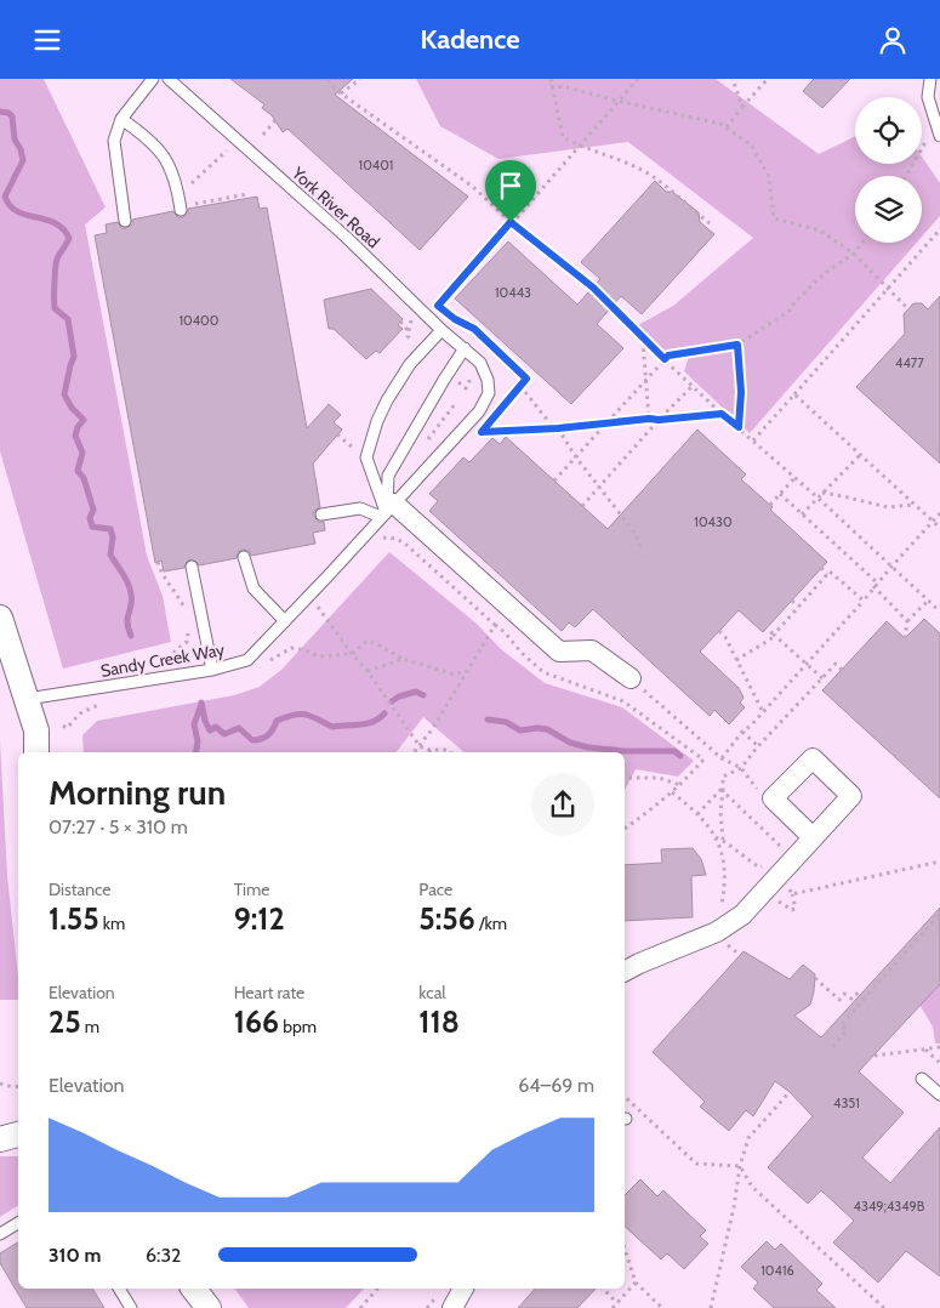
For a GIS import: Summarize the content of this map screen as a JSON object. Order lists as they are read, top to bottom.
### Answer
{
  "streets": {
    "lane": ["York River Road", "Sandy Creek Way"]
  },
  "crossings": [
    ["York River Road", "Sandy Creek Way"]
  ],
  "house_numbers": [
    "10401",
    "10443",
    "10400",
    "4477",
    "10430",
    "4351",
    "4349;4349B",
    "10416"
  ],
  "page": {
    "header": "Kadence",
    "heading": ["Morning run", "07:27 · 5 × 310 m"],
    "stats": [
      ["Distance", "1.55 km"],
      ["Time", "9:12"],
      ["Pace", "5:56 /km"],
      ["Elevation", "25 m"],
      ["Heart rate", "166 bpm"],
      ["kcal", "118"]
    ],
    "chart": ["Elevation", "64–69 m"],
    "list": [
      {
        "name": "310 m",
        "note": "6:32"
      }
    ]
  }
}
